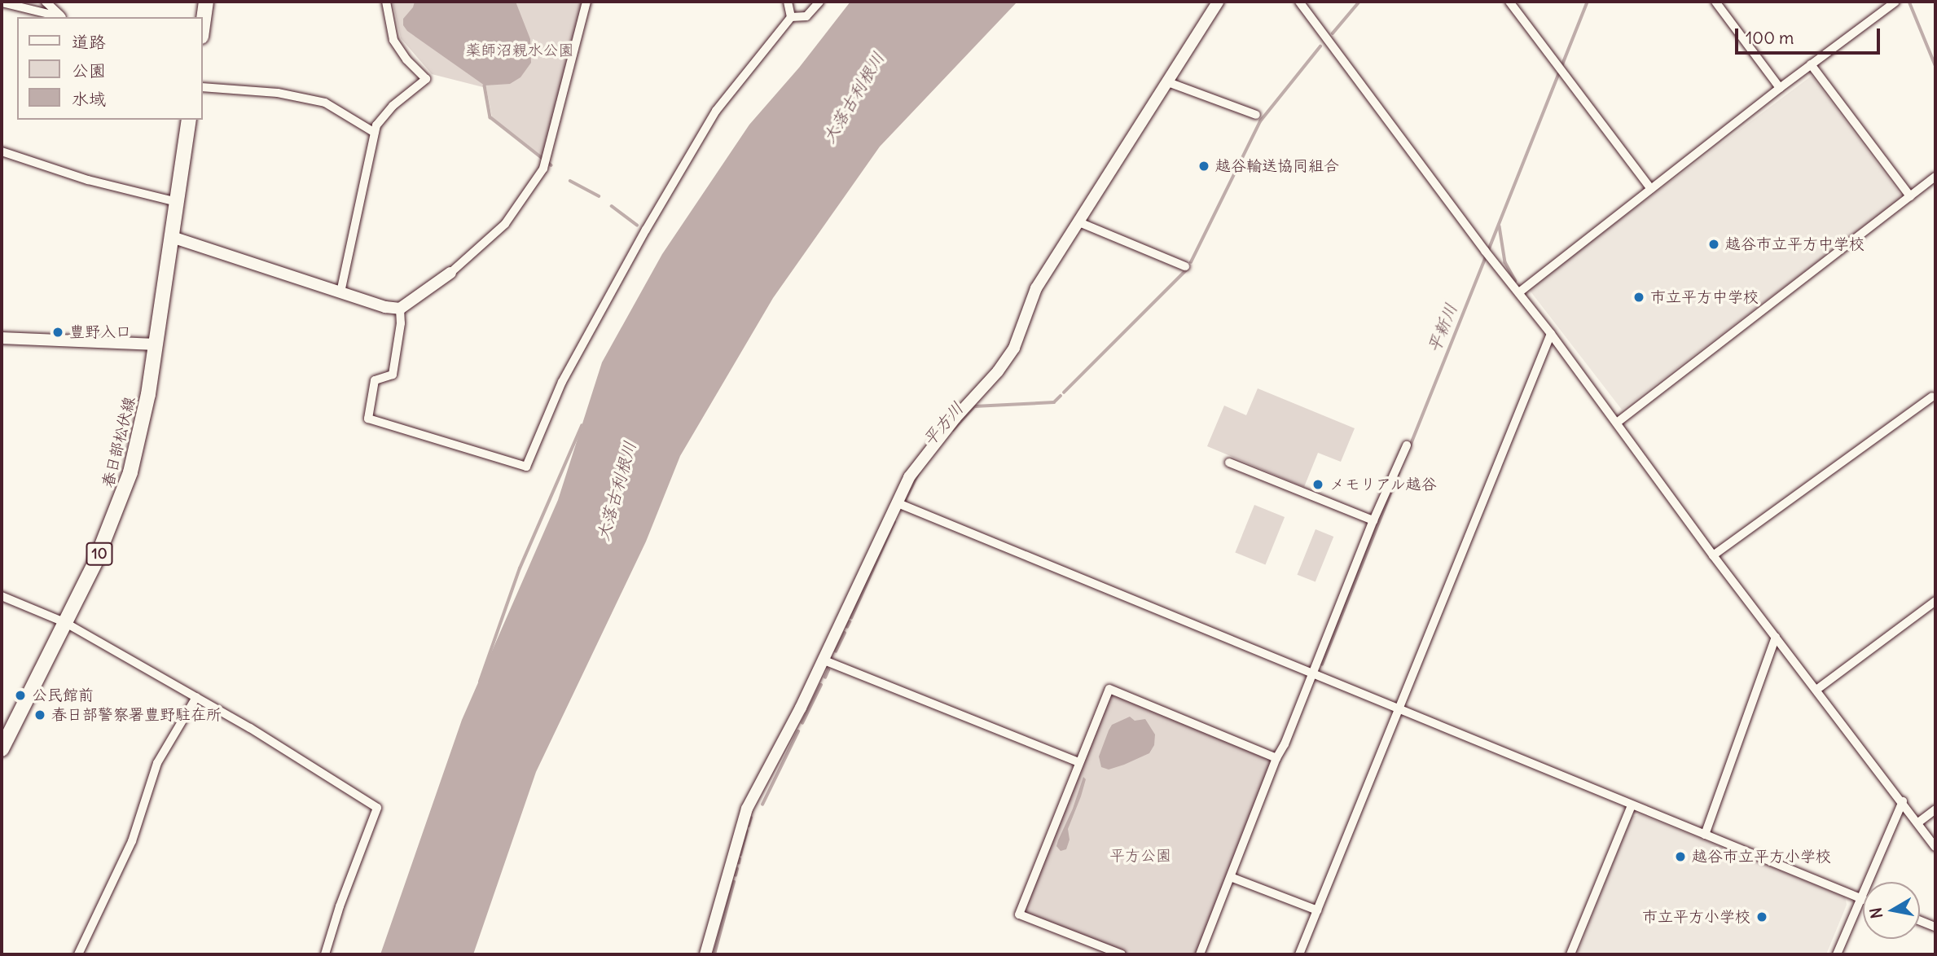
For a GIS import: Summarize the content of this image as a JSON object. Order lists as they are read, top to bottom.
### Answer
{
  "streets": {
    "main road": ["春日部松伏線", "10"]
  },
  "water": ["大落古利根川", "平新川", "平方川"],
  "parks": ["薬師沼親水公園", "平方公園"],
  "places": [
    "越谷輸送協同組合",
    "越谷市立平方中学校",
    "市立平方中学校",
    "豊野入口",
    "メモリアル越谷",
    "公民館前",
    "春日部警察署豊野駐在所",
    "越谷市立平方小学校",
    "市立平方小学校"
  ],
  "legend": ["道路", "公園", "水域"],
  "scale_bar": "100 m",
  "north": "left"
}
